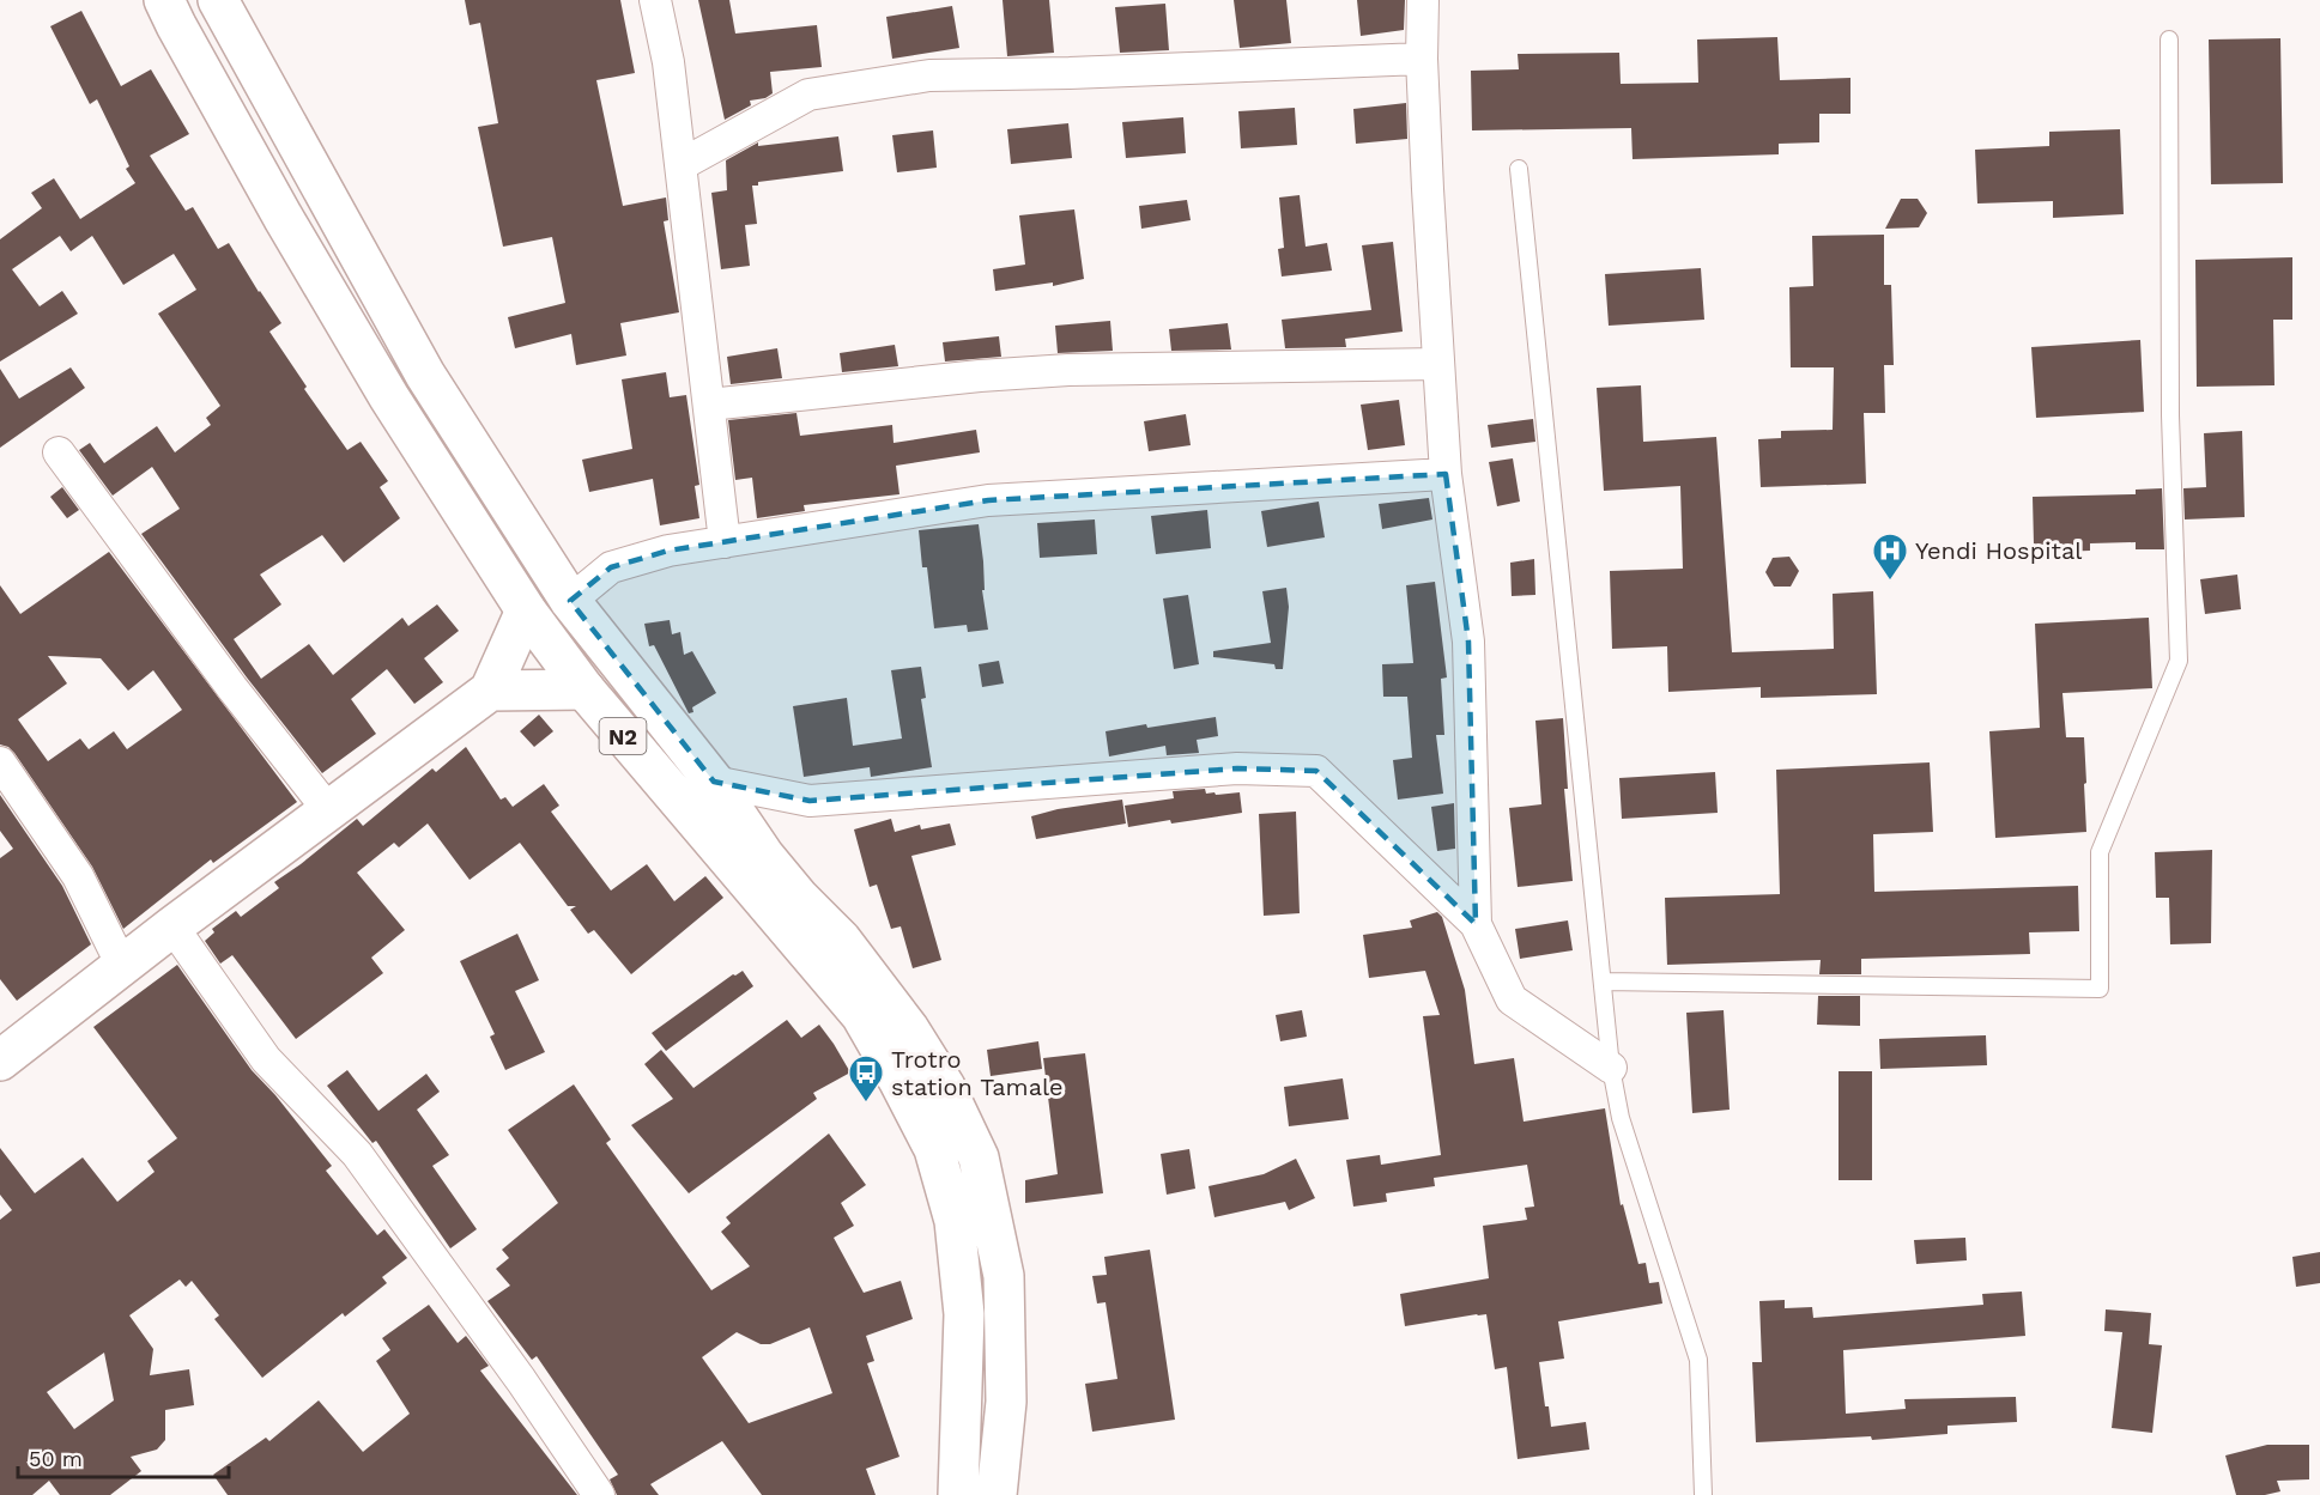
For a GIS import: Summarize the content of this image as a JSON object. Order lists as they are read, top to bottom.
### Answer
{
  "streets": {
    "main road": ["N2"]
  },
  "places": {
    "hospital": ["Yendi Hospital"],
    "bus stop": ["Trotro station Tamale"]
  },
  "scale_bar": "50 m"
}
